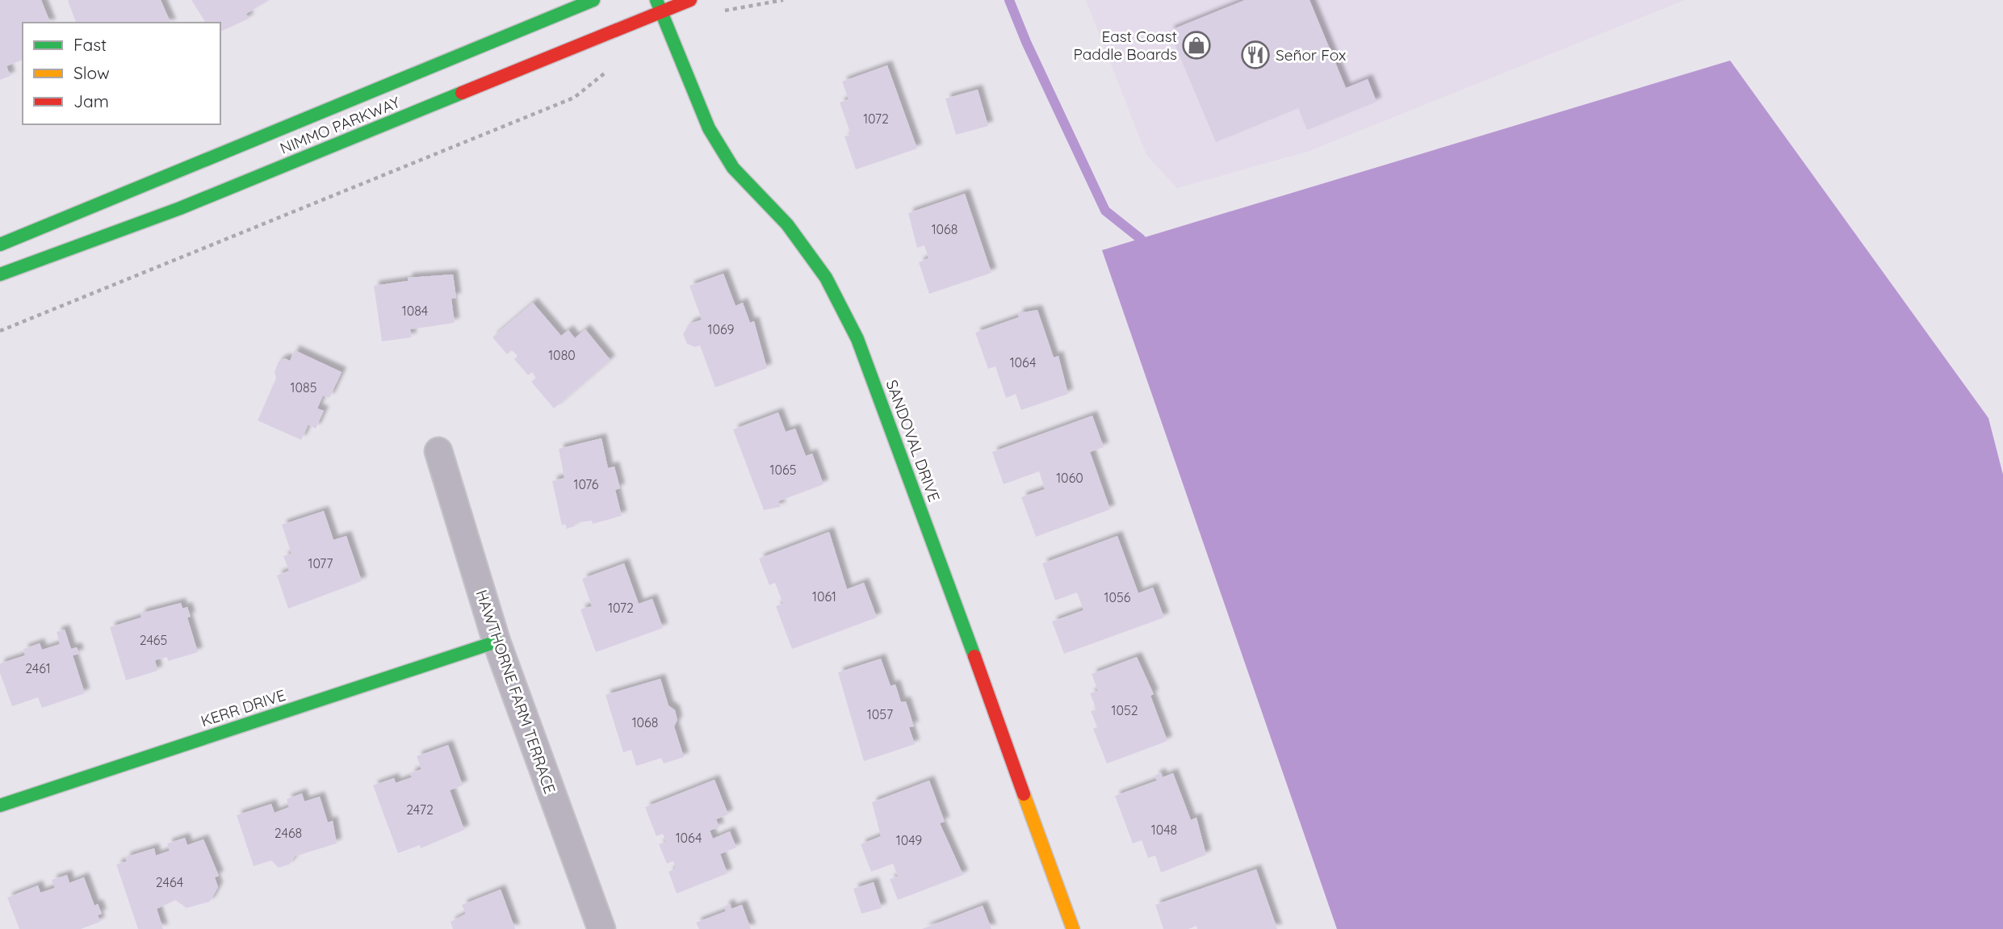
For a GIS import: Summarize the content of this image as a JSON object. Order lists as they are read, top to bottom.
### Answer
{
  "streets": {
    "street": [
      "NIMMO PARKWAY",
      "SANDOVAL DRIVE",
      "HAWTHORNE FARM TERRACE",
      "KERR DRIVE"
    ]
  },
  "crossings": [
    ["NIMMO PARKWAY", "SANDOVAL DRIVE"],
    ["HAWTHORNE FARM TERRACE", "KERR DRIVE"]
  ],
  "places": {
    "shop": ["East Coast Paddle Boards"],
    "restaurant": ["Señor Fox"]
  },
  "house_numbers": [
    "1072",
    "1068",
    "1084",
    "1069",
    "1080",
    "1064",
    "1085",
    "1065",
    "1060",
    "1076",
    "1077",
    "1061",
    "1056",
    "1072",
    "2465",
    "2461",
    "1052",
    "1057",
    "1068",
    "2472",
    "1048",
    "2468",
    "1064",
    "1049",
    "2464"
  ],
  "legend": ["Fast", "Slow", "Jam"]
}
